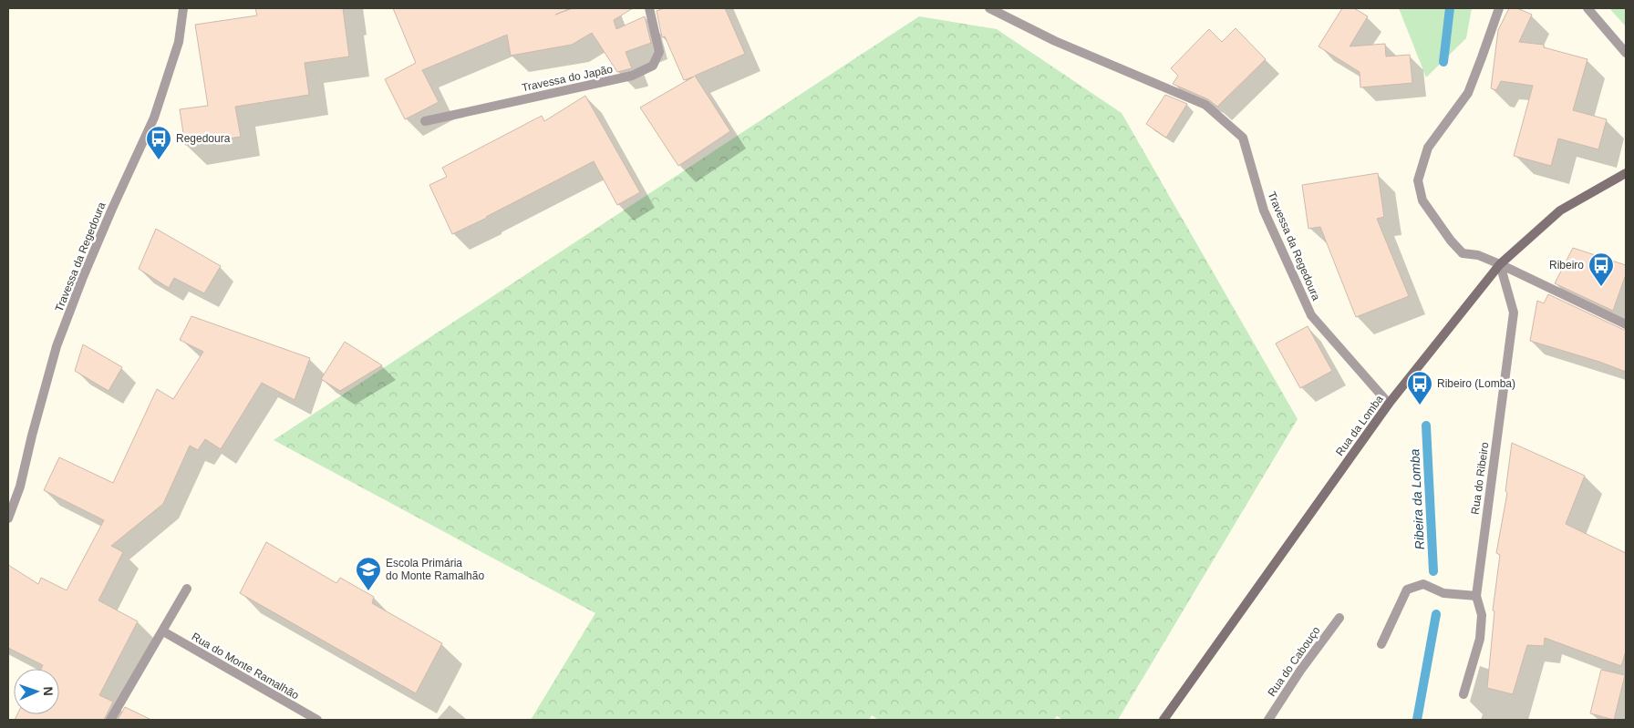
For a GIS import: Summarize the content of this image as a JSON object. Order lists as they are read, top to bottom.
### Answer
{
  "streets": {
    "main road": ["Rua da Lomba"],
    "street": [
      "Travessa do Japão",
      "Travessa da Regedoura",
      "Rua do Ribeiro",
      "Rua do Cabouço",
      "Rua do Monte Ramalhão"
    ]
  },
  "crossings": [
    ["Travessa da Regedoura", "Rua da Lomba"],
    ["Rua da Lomba", "Rua do Ribeiro"]
  ],
  "water": ["Ribeira da Lomba"],
  "places": {
    "bus stop": ["Regedoura", "Ribeiro", "Ribeiro (Lomba)"],
    "school or university": ["Escola Primária do Monte Ramalhão"]
  },
  "north": "right"
}
